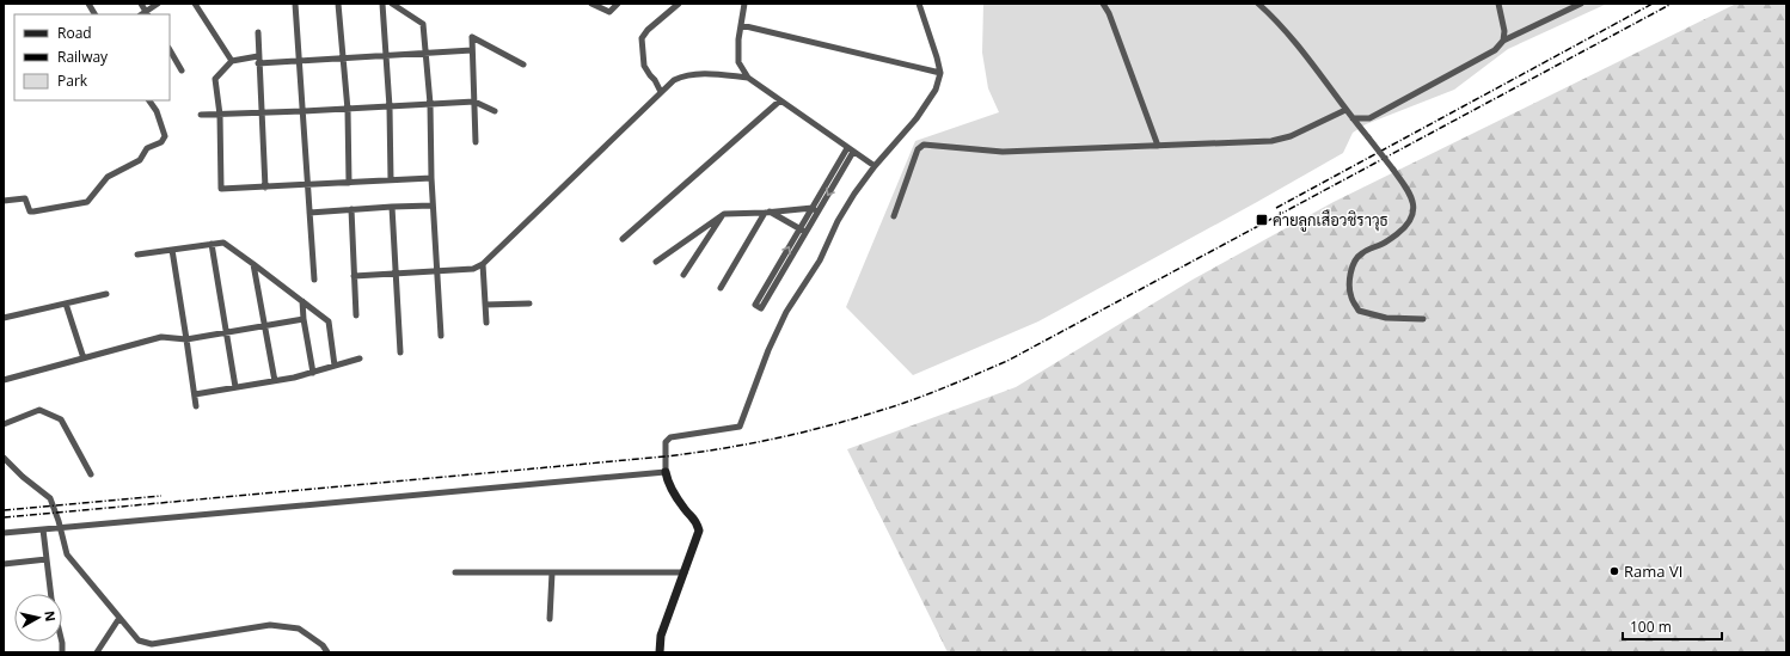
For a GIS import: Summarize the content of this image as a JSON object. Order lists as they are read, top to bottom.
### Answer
{
  "places": {
    "transit": ["ค่ายลูกเสือวชิราวุธ"],
    "other": ["Rama VI"]
  },
  "legend": ["Road", "Railway", "Park"],
  "scale_bar": "100 m",
  "north": "right"
}
